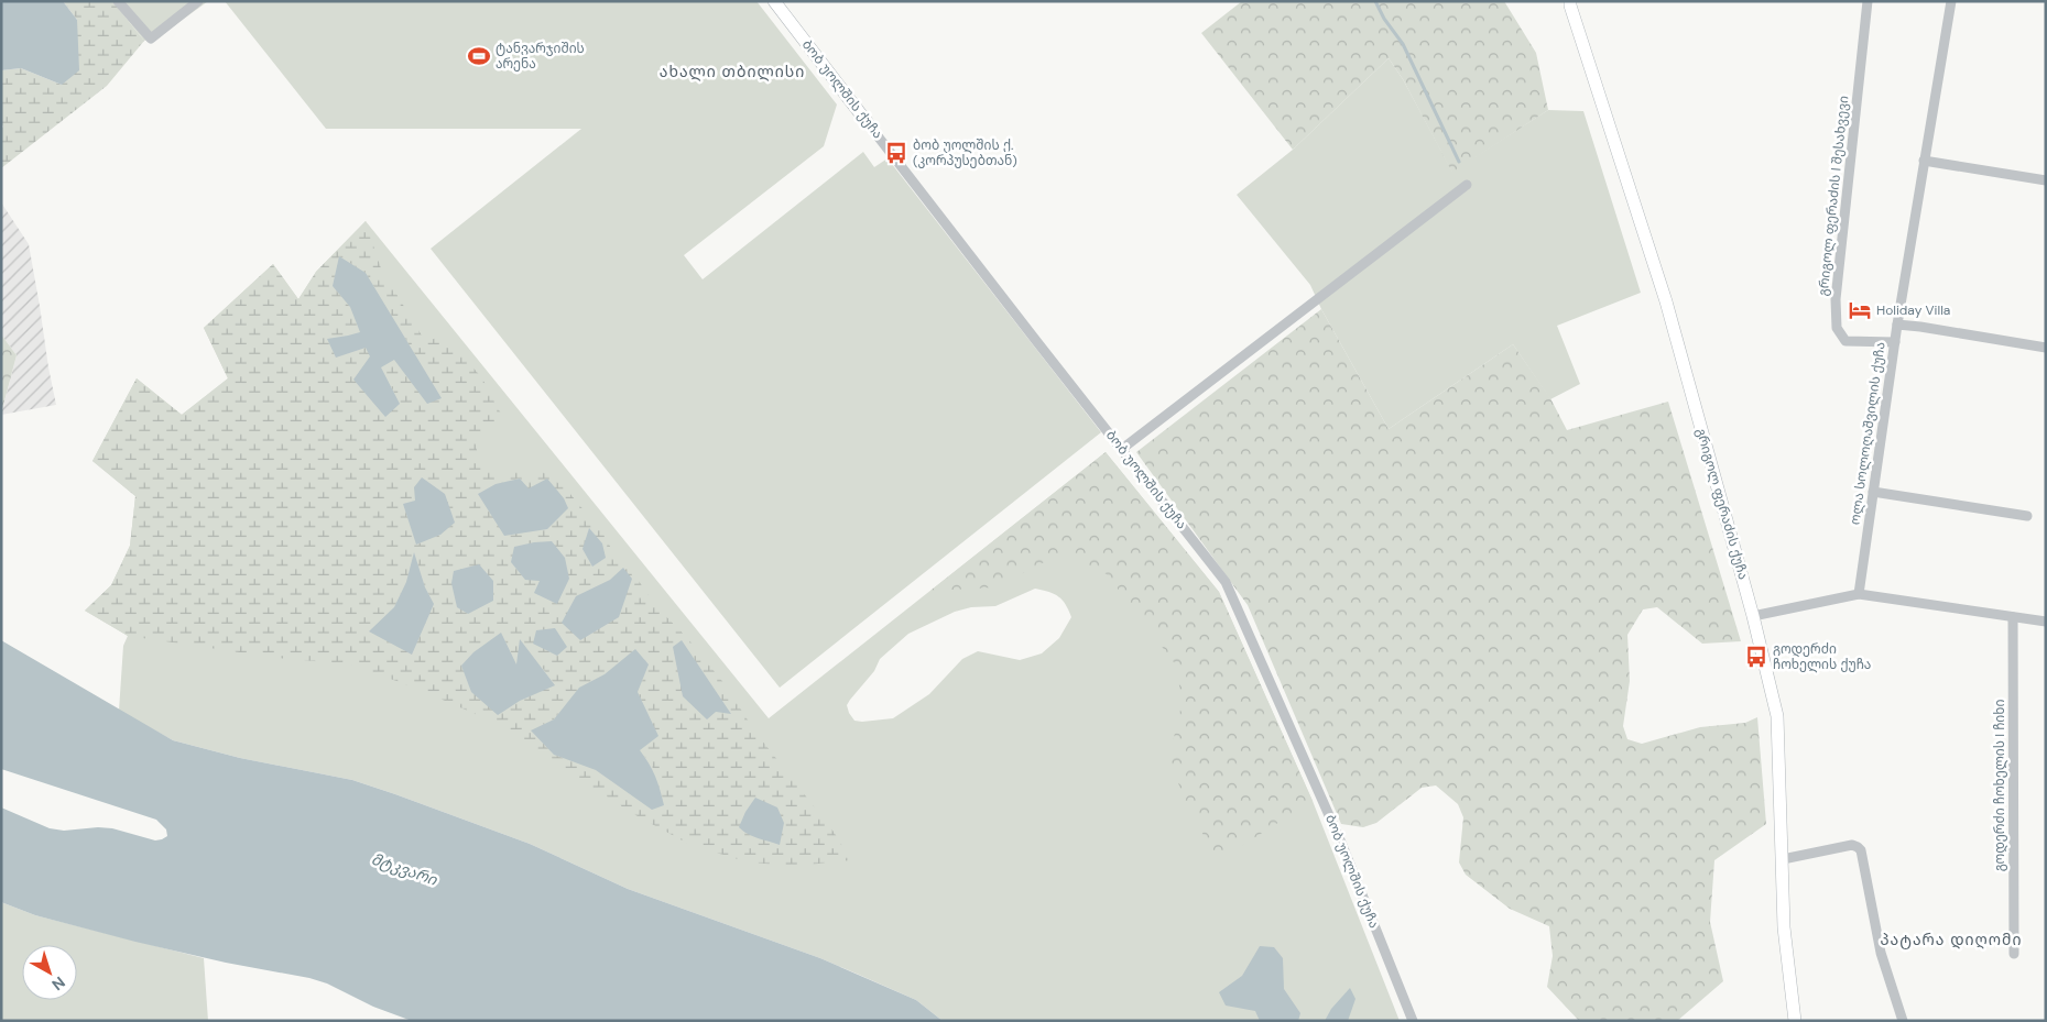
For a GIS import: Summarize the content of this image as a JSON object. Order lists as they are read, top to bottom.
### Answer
{
  "streets": {
    "street": [
      "ბობ უოლშის ქუჩა",
      "გრიგოლ ფერაძის I შესახვევი",
      "ოლა სოლოღაშვილის ქუჩა",
      "გრიგოლ ფერაძის ქუჩა",
      "გოდერძი ჩოხელის I ჩიხი"
    ]
  },
  "crossings": [
    ["გრიგოლ ფერაძის I შესახვევი", "ოლა სოლოღაშვილის ქუჩა"]
  ],
  "districts": ["ახალი თბილისი", "პატარა დიღომი"],
  "water": ["მტკვარი"],
  "places": {
    "sports": ["ტანვარჯიშის არენა"],
    "bus stop": ["ბობ უოლშის ქ. (კორპუსებთან)", "გოდერძი ჩოხელის ქუჩა"],
    "hotel": ["Holiday Villa"]
  },
  "north": "bottom right"
}
